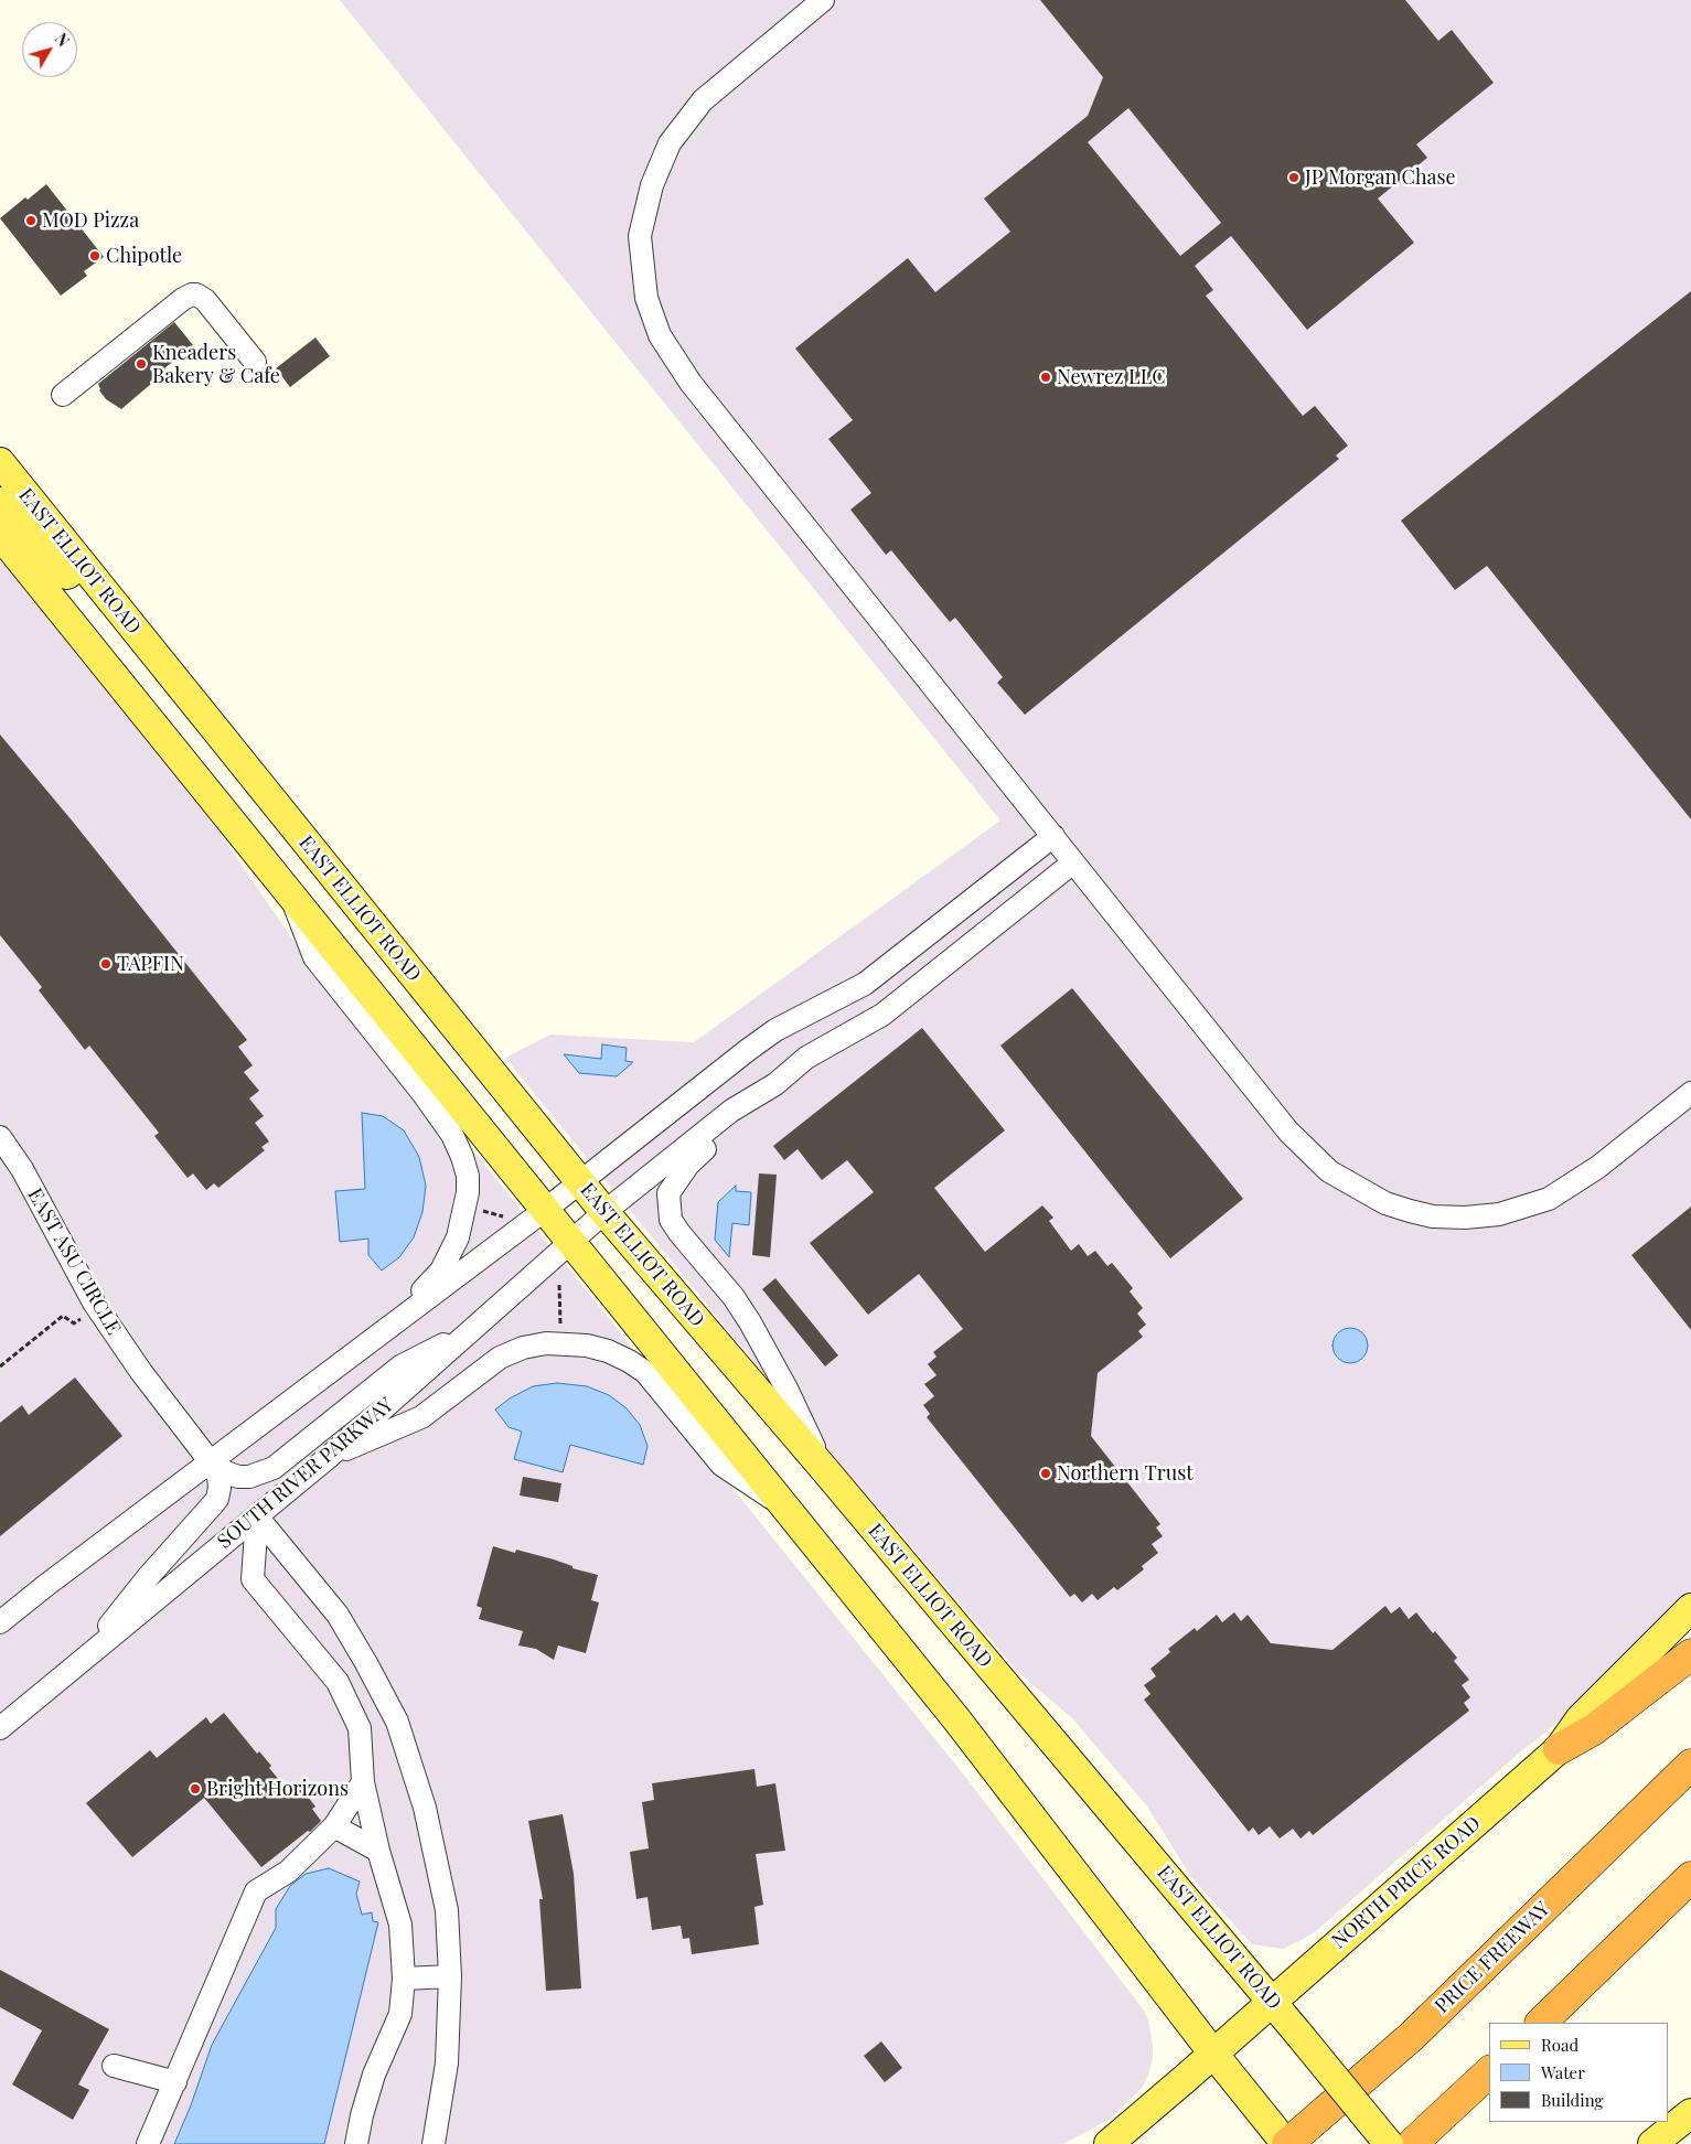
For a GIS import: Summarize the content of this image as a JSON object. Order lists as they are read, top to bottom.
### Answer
{
  "streets": {
    "highway": ["PRICE FREEWAY"],
    "main road": ["EAST ELLIOT ROAD", "NORTH PRICE ROAD"],
    "street": ["EAST ASU CIRCLE", "SOUTH RIVER PARKWAY"]
  },
  "crossings": [
    ["EAST ELLIOT ROAD", "SOUTH RIVER PARKWAY"],
    ["EAST ELLIOT ROAD", "NORTH PRICE ROAD"]
  ],
  "places": [
    "JP Morgan Chase",
    "MOD Pizza",
    "Chipotle",
    "Kneaders Bakery & Cafe",
    "Newrez LLC",
    "TAPFIN",
    "Northern Trust",
    "Bright Horizons"
  ],
  "legend": ["Road", "Water", "Building"],
  "north": "top right"
}
